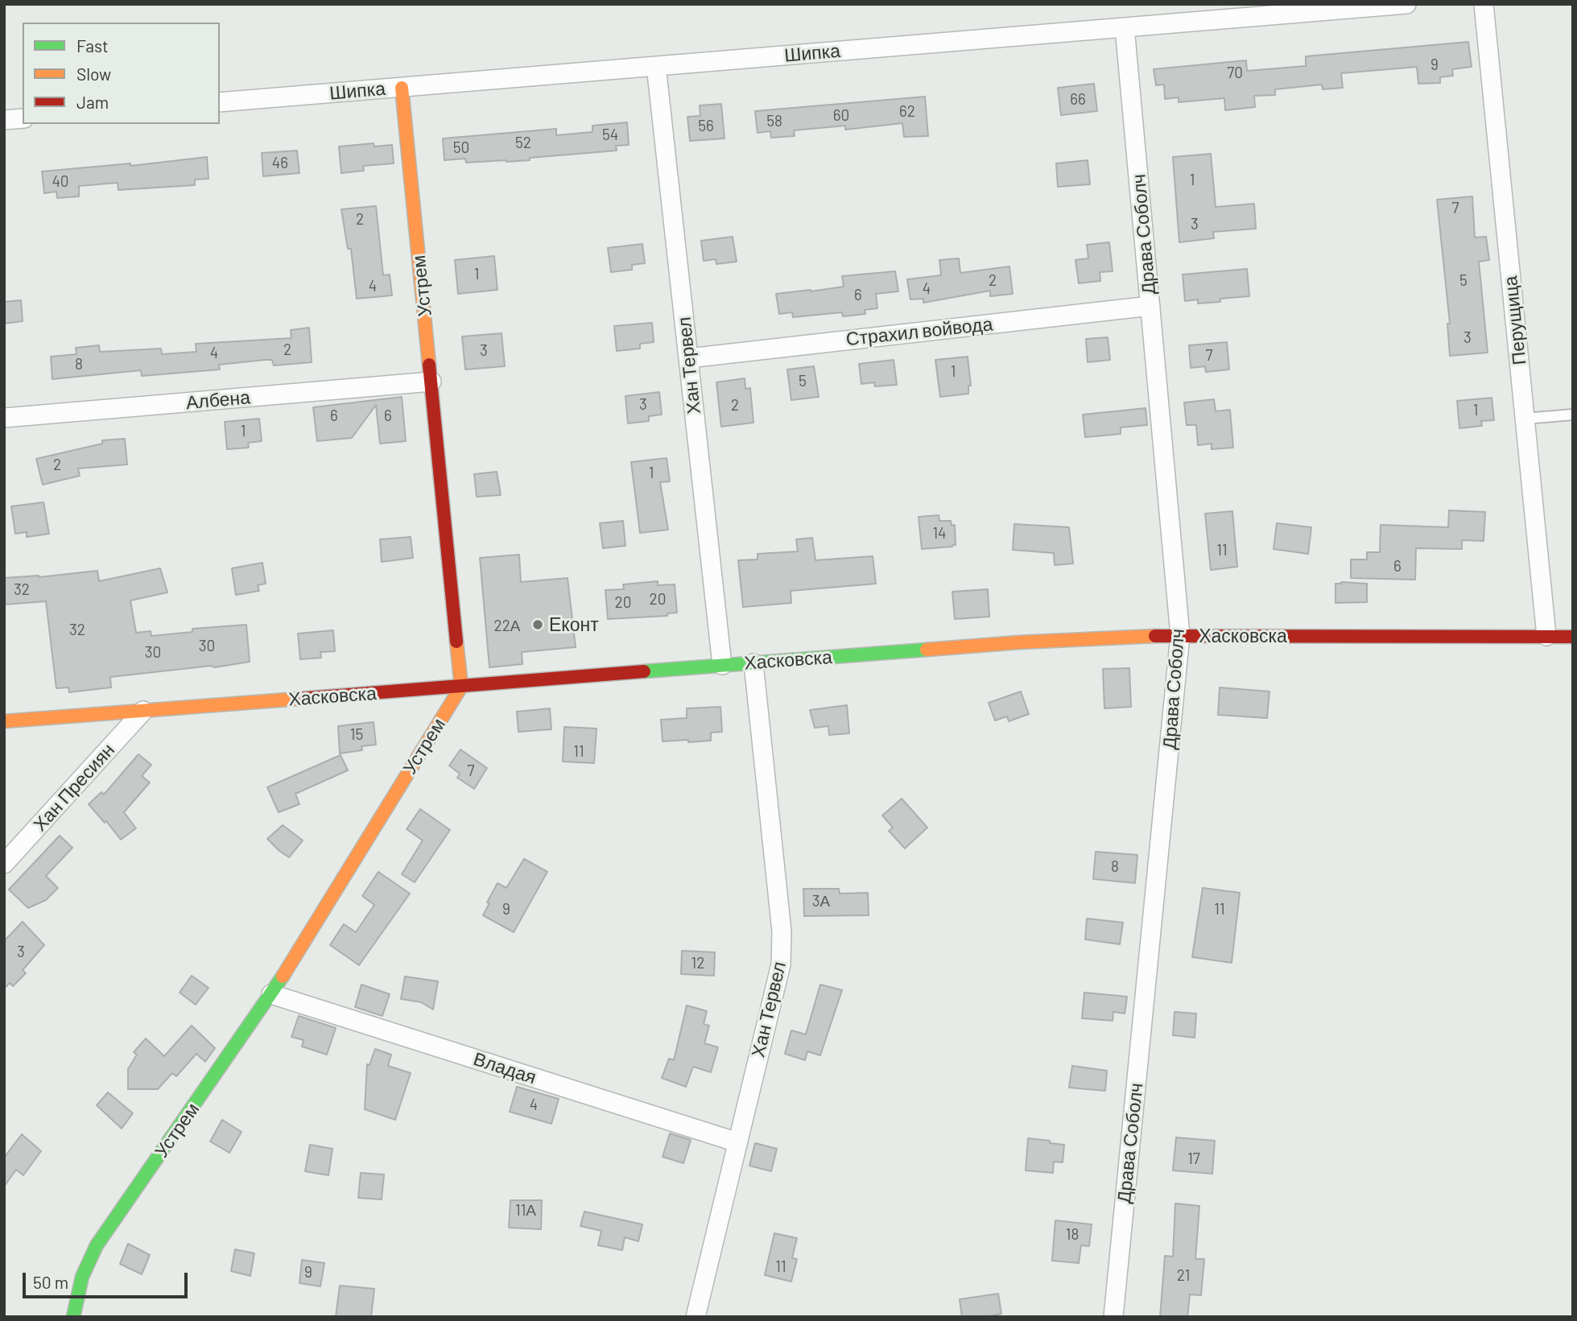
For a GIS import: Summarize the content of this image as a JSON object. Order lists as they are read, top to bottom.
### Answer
{
  "streets": {
    "street": [
      "Шипка",
      "Драва Соболч",
      "Устрем",
      "Перущица",
      "Страхил войвода",
      "Хан Тервел",
      "Албена",
      "Хасковска",
      "Хан Пресиян",
      "Владая"
    ]
  },
  "crossings": [
    ["Шипка", "Драва Соболч"],
    ["Шипка", "Устрем"],
    ["Шипка", "Хан Тервел"],
    ["Драва Соболч", "Страхил войвода"],
    ["Драва Соболч", "Хасковска"],
    ["Устрем", "Албена"],
    ["Устрем", "Хасковска"],
    ["Устрем", "Владая"],
    ["Перущица", "Хасковска"],
    ["Страхил войвода", "Хан Тервел"],
    ["Хан Тервел", "Хасковска"],
    ["Хан Тервел", "Владая"],
    ["Хасковска", "Хан Пресиян"]
  ],
  "places": ["Еконт"],
  "house_numbers": [
    "9",
    "70",
    "66",
    "62",
    "60",
    "58",
    "56",
    "54",
    "52",
    "50",
    "46",
    "1",
    "40",
    "7",
    "2",
    "3",
    "1",
    "2",
    "5",
    "4",
    "4",
    "6",
    "3",
    "2",
    "3",
    "4",
    "7",
    "8",
    "1",
    "5",
    "3",
    "2",
    "1",
    "6",
    "6",
    "1",
    "2",
    "1",
    "14",
    "11",
    "6",
    "32",
    "20",
    "20",
    "22А",
    "32",
    "30",
    "30",
    "15",
    "11",
    "7",
    "8",
    "3А",
    "9",
    "11",
    "3",
    "12",
    "4",
    "17",
    "11А",
    "18",
    "11",
    "9",
    "21"
  ],
  "legend": ["Fast", "Slow", "Jam"],
  "scale_bar": "50 m"
}
